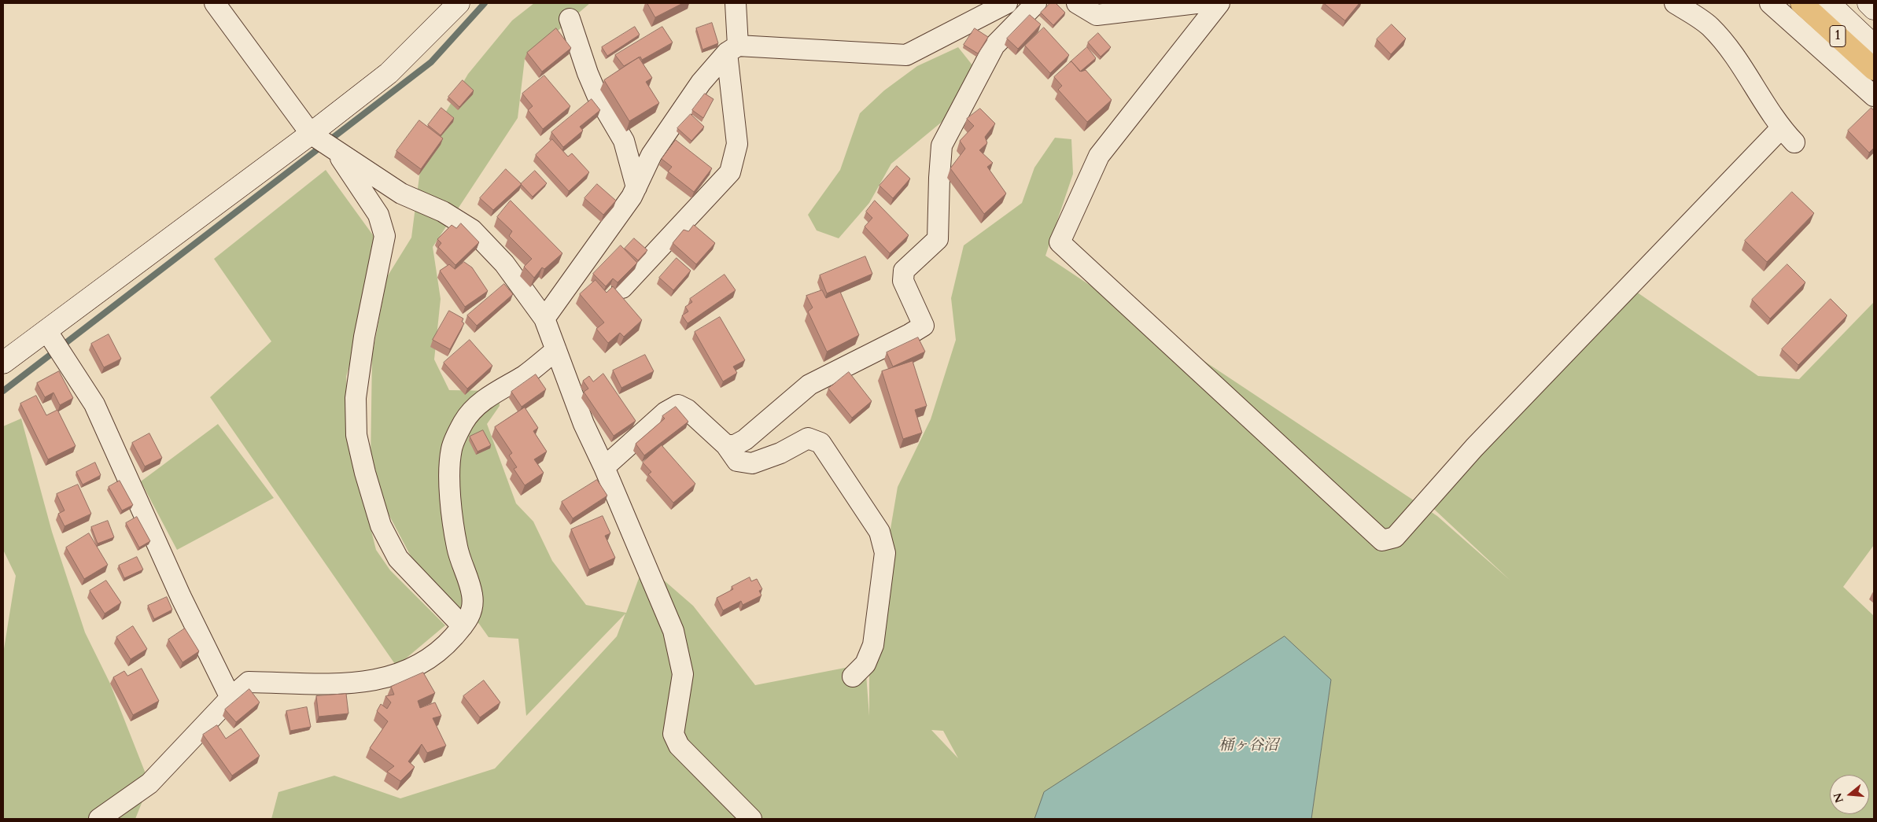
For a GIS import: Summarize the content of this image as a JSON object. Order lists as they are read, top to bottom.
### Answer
{
  "streets": {
    "highway": ["1"]
  },
  "water": ["桶ヶ谷沼"],
  "north": "left"
}
